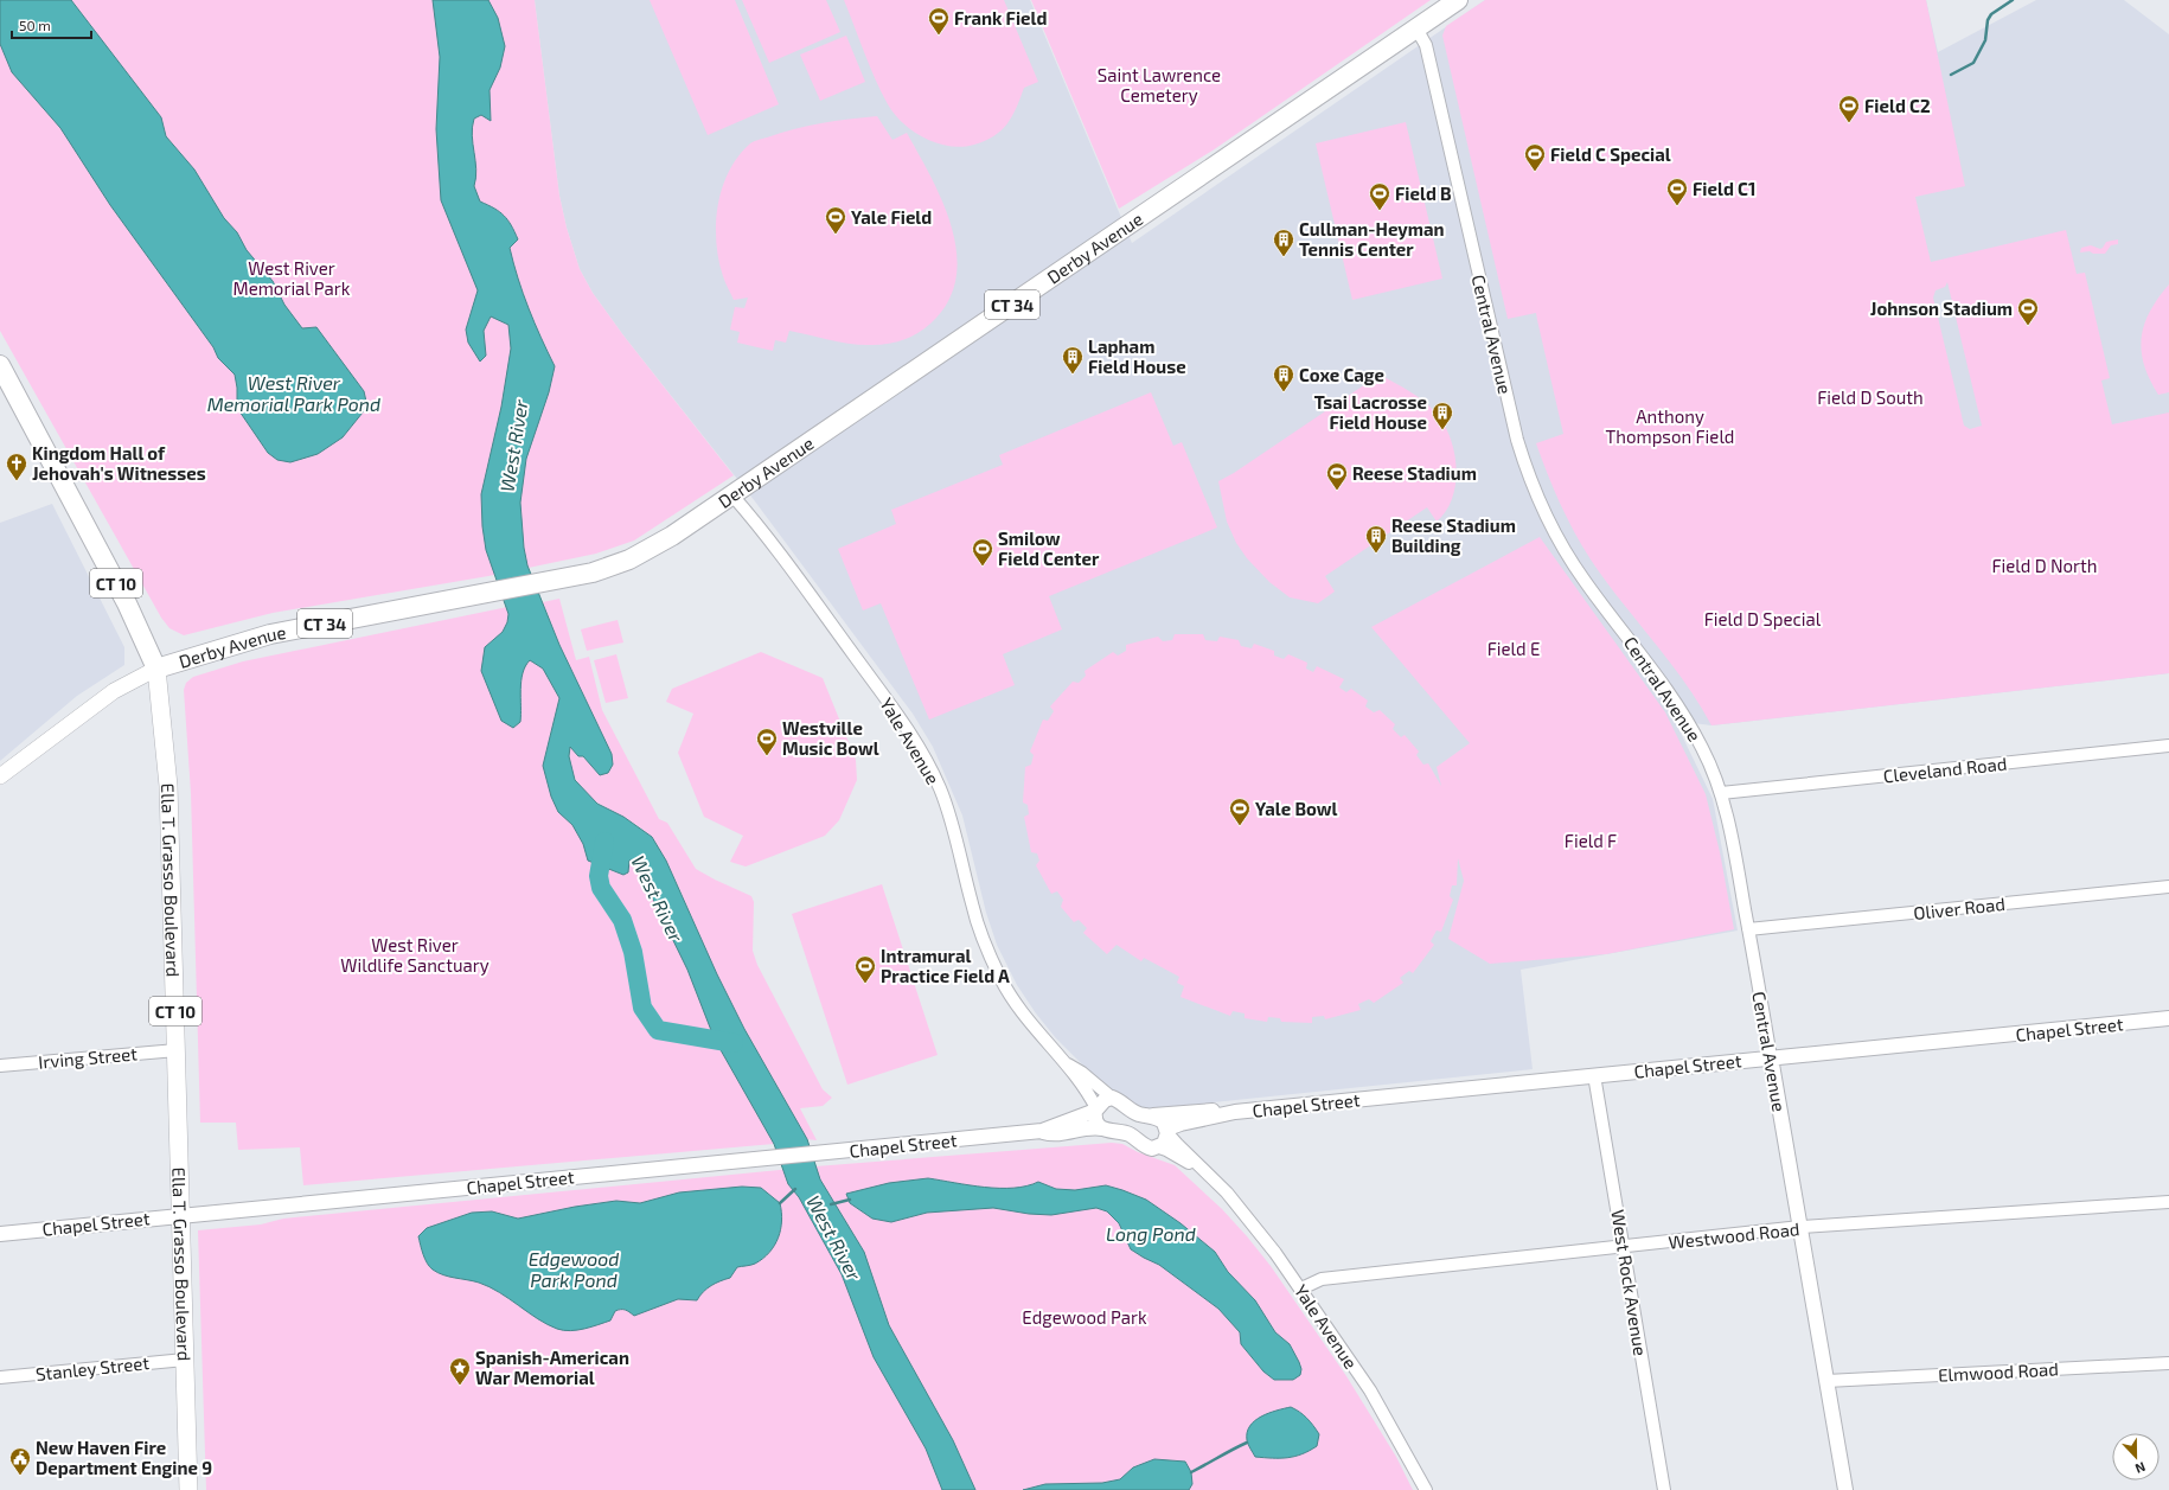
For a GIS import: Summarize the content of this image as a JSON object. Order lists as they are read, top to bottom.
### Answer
{
  "streets": {
    "highway": [
      "Derby Avenue",
      "CT 34",
      "CT 10",
      "Ella T. Grasso Boulevard"
    ],
    "street": [
      "Central Avenue",
      "Yale Avenue",
      "Cleveland Road",
      "Oliver Road",
      "Chapel Street",
      "Irving Street",
      "Westwood Road",
      "West Rock Avenue",
      "Stanley Street",
      "Elmwood Road"
    ]
  },
  "crossings": [
    ["Derby Avenue", "Central Avenue"],
    ["Derby Avenue", "Yale Avenue"],
    ["Derby Avenue", "Ella T. Grasso Boulevard"],
    ["Central Avenue", "Cleveland Road"],
    ["Central Avenue", "Oliver Road"],
    ["Central Avenue", "Chapel Street"],
    ["Central Avenue", "Westwood Road"],
    ["Central Avenue", "Elmwood Road"],
    ["Yale Avenue", "Chapel Street"],
    ["Yale Avenue", "Westwood Road"],
    ["Ella T. Grasso Boulevard", "Chapel Street"],
    ["Ella T. Grasso Boulevard", "Irving Street"],
    ["Ella T. Grasso Boulevard", "Stanley Street"],
    ["Chapel Street", "West Rock Avenue"],
    ["Westwood Road", "West Rock Avenue"]
  ],
  "water": [
    "West River Memorial Park Pond",
    "West River",
    "Long Pond",
    "Edgewood Park Pond"
  ],
  "parks": [
    "Saint Lawrence Cemetery",
    "West River Memorial Park",
    "Field D South",
    "Anthony Thompson Field",
    "Field D North",
    "Field D Special",
    "Field E",
    "Field F",
    "West River Wildlife Sanctuary",
    "Edgewood Park"
  ],
  "places": {
    "sports": [
      "Frank Field",
      "Field C2",
      "Field C Special",
      "Field C1",
      "Field B",
      "Yale Field",
      "Johnson Stadium",
      "Reese Stadium",
      "Smilow Field Center",
      "Westville Music Bowl",
      "Yale Bowl",
      "Intramural Practice Field A"
    ],
    "building": [
      "Cullman-Heyman Tennis Center",
      "Lapham Field House",
      "Coxe Cage",
      "Tsai Lacrosse Field House",
      "Reese Stadium Building"
    ],
    "church": ["Kingdom Hall of Jehovah's Witnesses"],
    "place": ["Spanish-American War Memorial"],
    "public building": ["New Haven Fire Department Engine 9"]
  },
  "scale_bar": "50 m",
  "north": "bottom"
}
